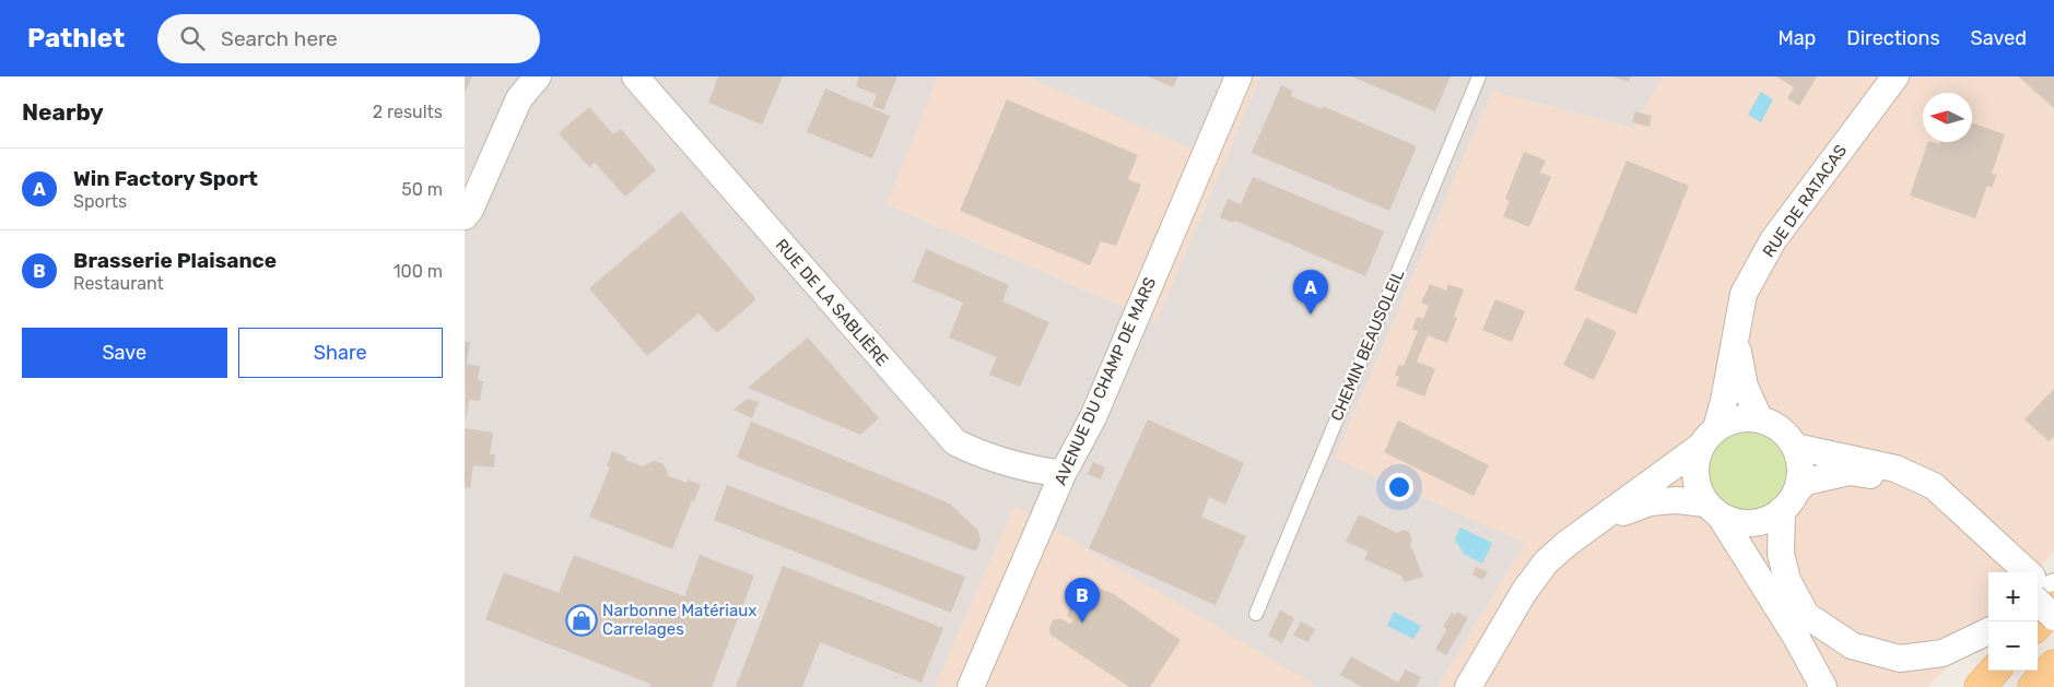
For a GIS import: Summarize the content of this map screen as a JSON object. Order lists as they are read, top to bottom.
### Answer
{
  "streets": {
    "street": ["RUE DE RATACAS", "RUE DE LA SABLIÈRE", "AVENUE DU CHAMP DE MARS"],
    "lane": ["CHEMIN BEAUSOLEIL"]
  },
  "crossings": [
    ["RUE DE LA SABLIÈRE", "AVENUE DU CHAMP DE MARS"]
  ],
  "places": {
    "shop": ["Narbonne Matériaux Carrelages"]
  },
  "north": "left",
  "page": {
    "header": "Pathlet",
    "search": "Search here",
    "nav": ["Map", "Directions", "Saved"],
    "heading": ["Nearby", "2 results"],
    "list": [
      {
        "mark": "A",
        "name": "Win Factory Sport",
        "note": "Sports",
        "value": "50 m"
      },
      {
        "mark": "B",
        "name": "Brasserie Plaisance",
        "note": "Restaurant",
        "value": "100 m"
      }
    ],
    "pins": ["A", "B"],
    "buttons": ["Save", "Share"],
    "map_buttons": ["+", "−"]
  }
}
